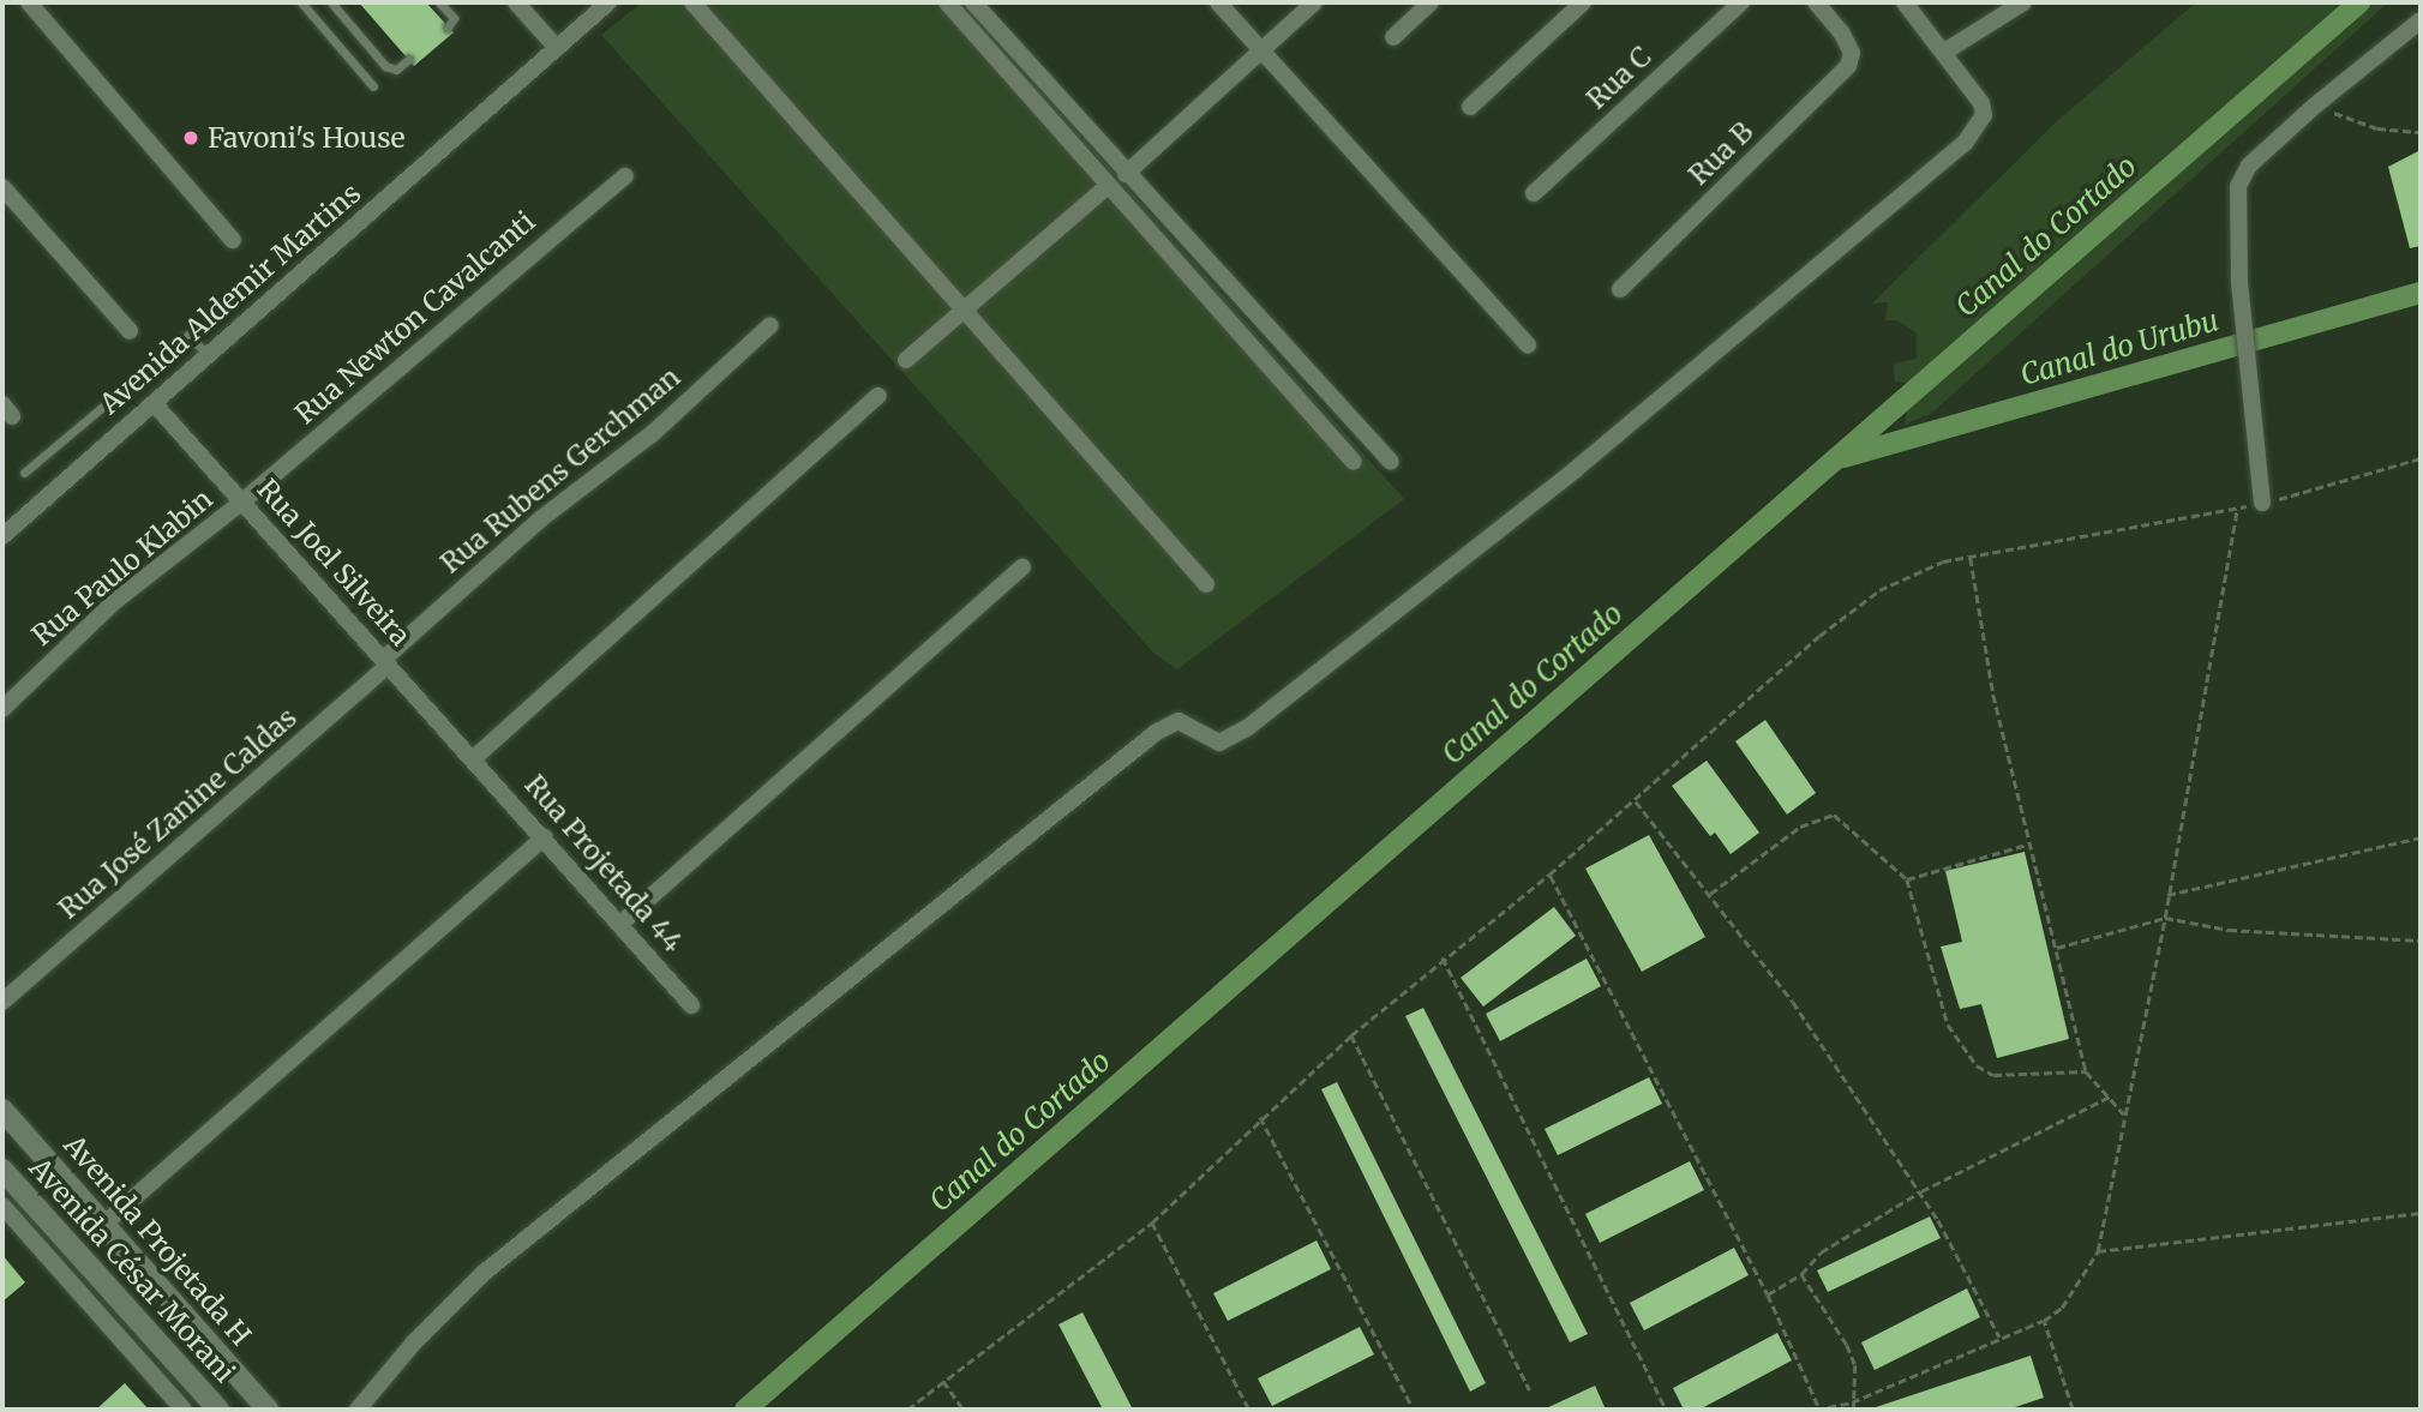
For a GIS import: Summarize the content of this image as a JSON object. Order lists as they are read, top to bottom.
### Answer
{
  "streets": {
    "street": [
      "Rua C",
      "Rua B",
      "Avenida Aldemir Martins",
      "Rua Newton Cavalcanti",
      "Rua Rubens Gerchman",
      "Rua Joel Silveira",
      "Rua Paulo Klabin",
      "Rua José Zanine Caldas",
      "Rua Projetada 44",
      "Avenida Projetada H",
      "Avenida César Morani"
    ]
  },
  "crossings": [
    ["Avenida Aldemir Martins", "Rua Joel Silveira"],
    ["Rua Newton Cavalcanti", "Rua Joel Silveira"],
    ["Rua Newton Cavalcanti", "Rua Paulo Klabin"],
    ["Rua Rubens Gerchman", "Rua Joel Silveira"],
    ["Rua Rubens Gerchman", "Rua José Zanine Caldas"],
    ["Rua Joel Silveira", "Rua Paulo Klabin"],
    ["Rua Joel Silveira", "Rua José Zanine Caldas"],
    ["Rua Joel Silveira", "Rua Projetada 44"]
  ],
  "water": ["Canal do Cortado", "Canal do Urubu"],
  "places": ["Favoni's House"]
}
